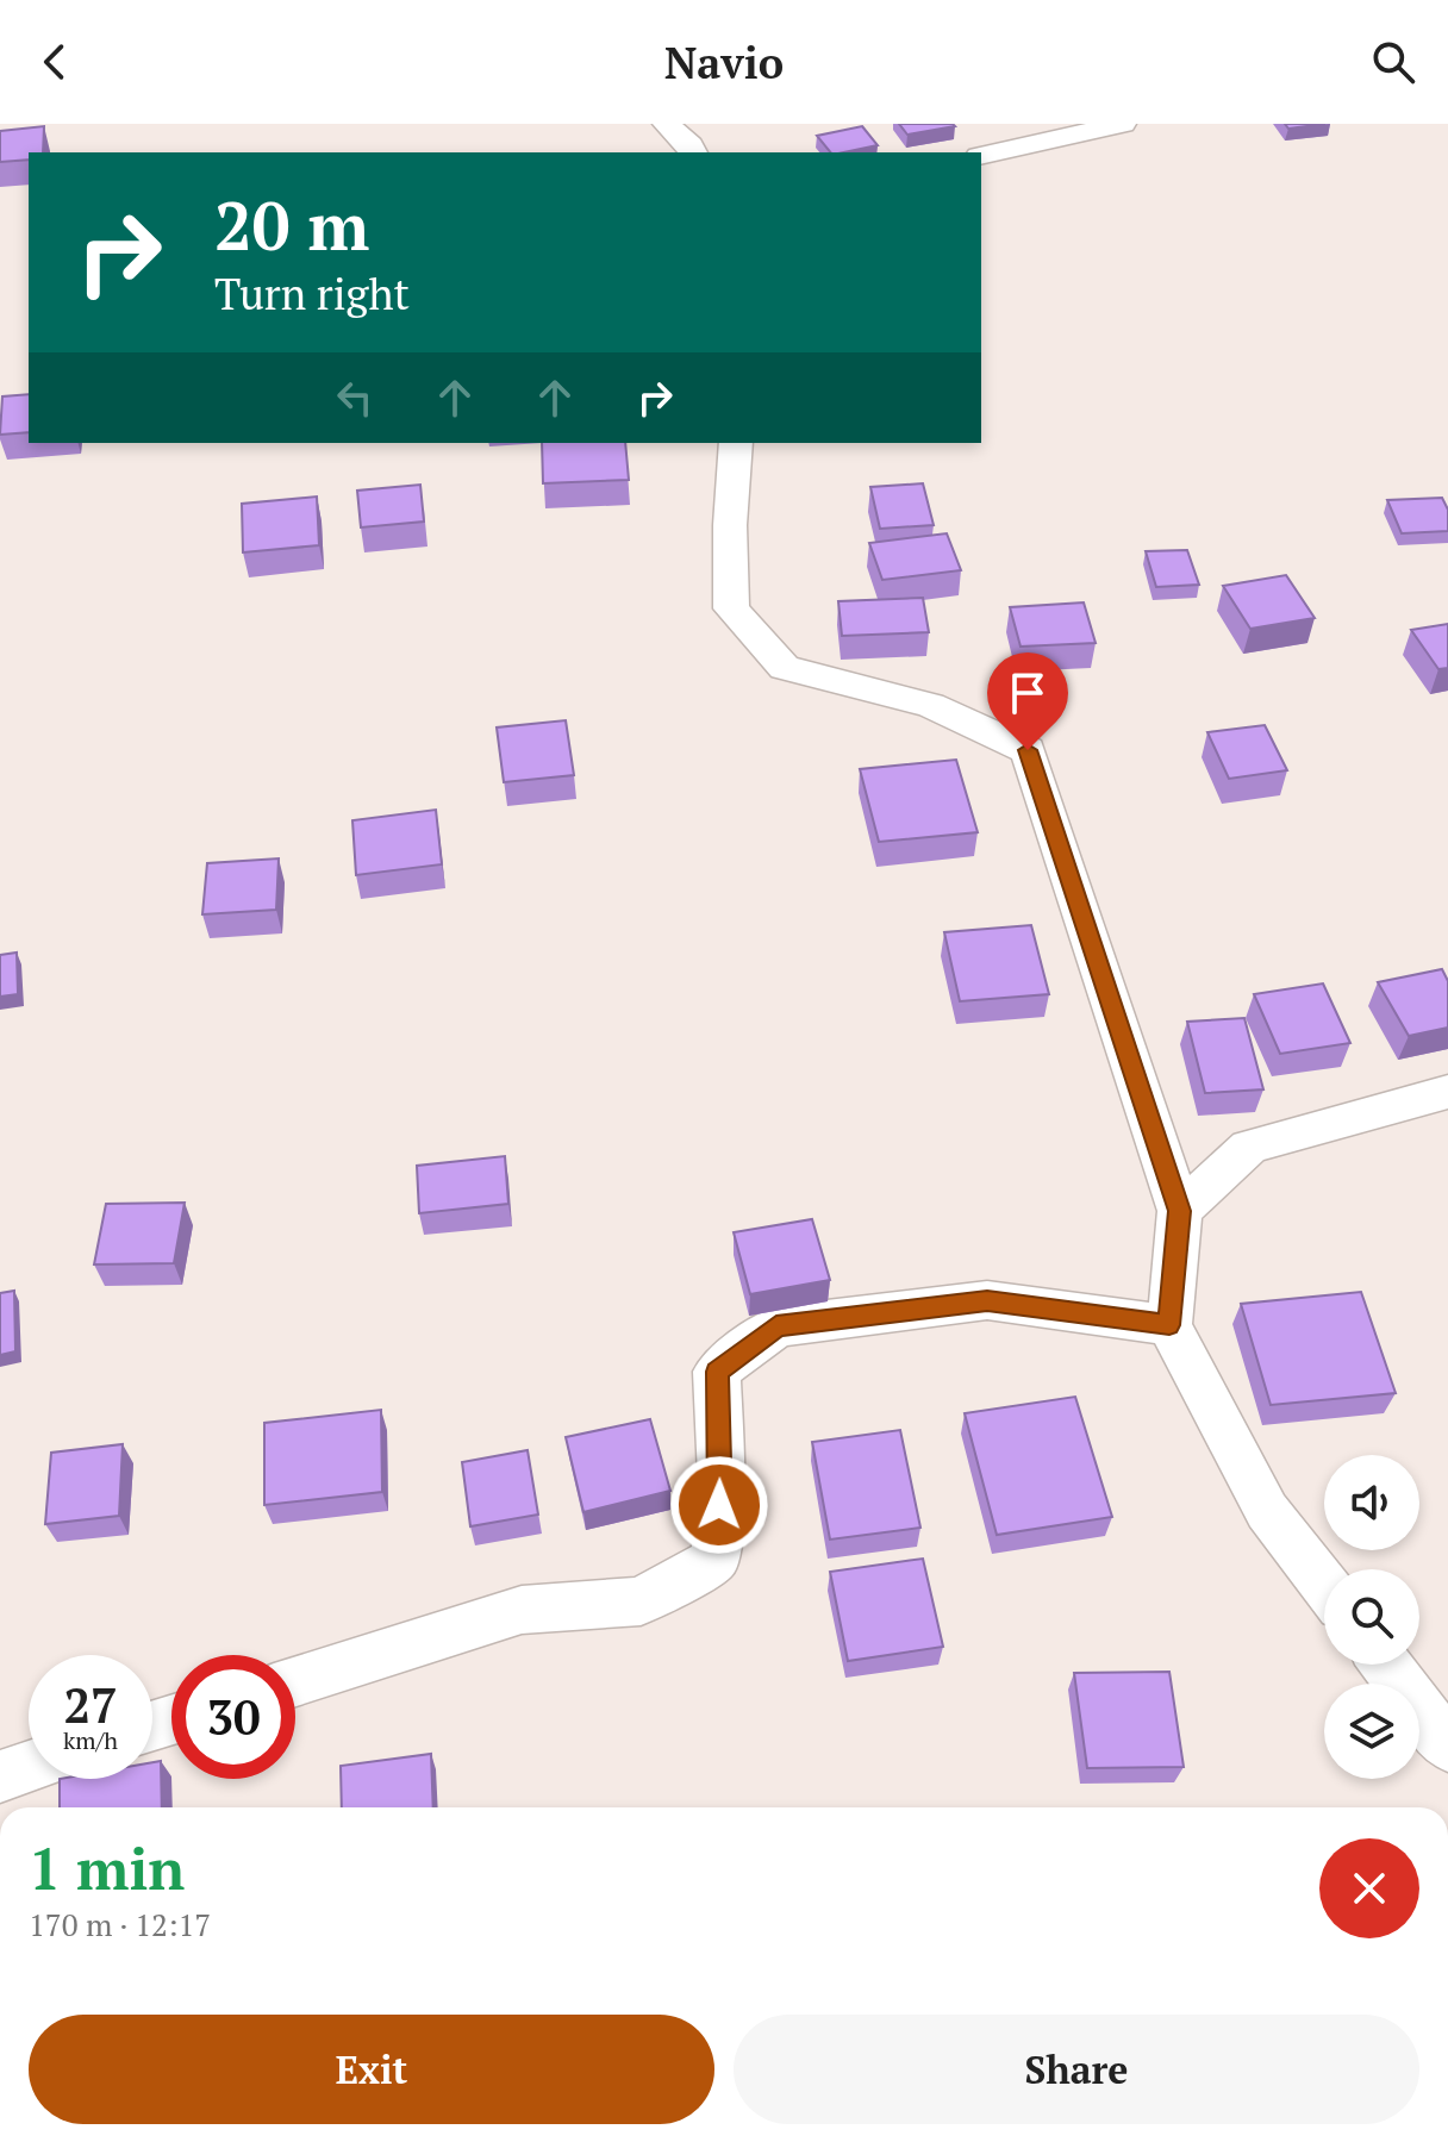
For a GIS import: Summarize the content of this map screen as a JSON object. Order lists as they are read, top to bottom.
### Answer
{
  "page": {
    "header": "Navio",
    "turn": ["20 m", "Turn right"],
    "speed": "27 km/h",
    "limit": "30",
    "heading": ["1 min", "170 m · 12:17"],
    "buttons": ["Exit", "Share"]
  }
}
